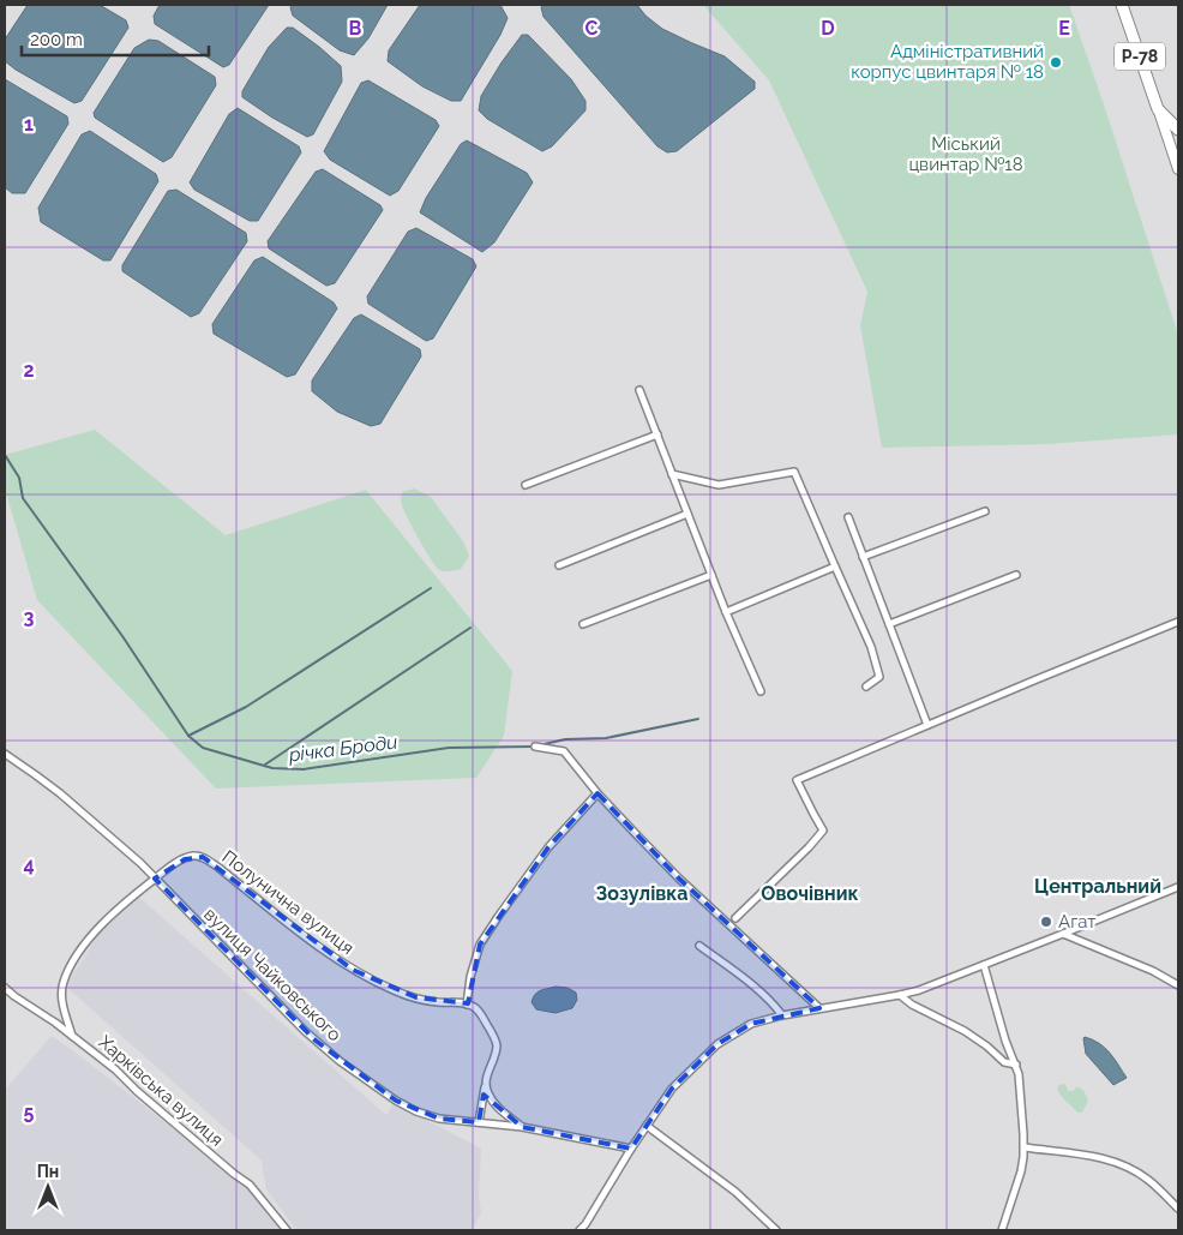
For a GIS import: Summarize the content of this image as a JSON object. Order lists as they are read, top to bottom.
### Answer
{
  "streets": {
    "highway": ["Р-78"],
    "street": ["Полунична вулиця", "вулиця Чайковського", "Харківська вулиця"]
  },
  "crossings": [
    ["Полунична вулиця", "вулиця Чайковського"],
    ["Полунична вулиця", "Харківська вулиця"]
  ],
  "districts": ["Центральний", "Зозулівка", "Овочівник"],
  "water": ["річка Броди"],
  "parks": ["Міський цвинтар №18"],
  "places": ["Адміністративний корпус цвинтаря № 18", "Агат"],
  "scale_bar": "200 m",
  "north": "top",
  "grid": {
    "columns": [
      "B",
      "C",
      "D",
      "E"
    ],
    "rows": [
      "1",
      "2",
      "3",
      "4",
      "5"
    ]
  }
}
